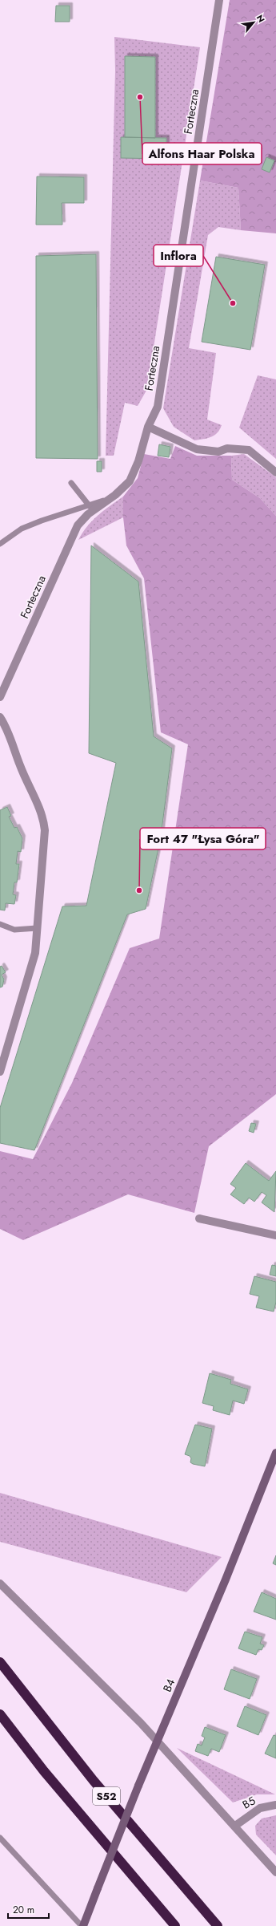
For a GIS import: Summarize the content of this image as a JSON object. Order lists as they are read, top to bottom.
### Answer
{
  "streets": {
    "highway": ["S52"],
    "street": ["Forteczna", "B4", "B5"]
  },
  "places": ["Alfons Haar Polska", "Inflora", "Fort 47 \"Łysa Góra\""],
  "scale_bar": "20 m",
  "north": "top right"
}
